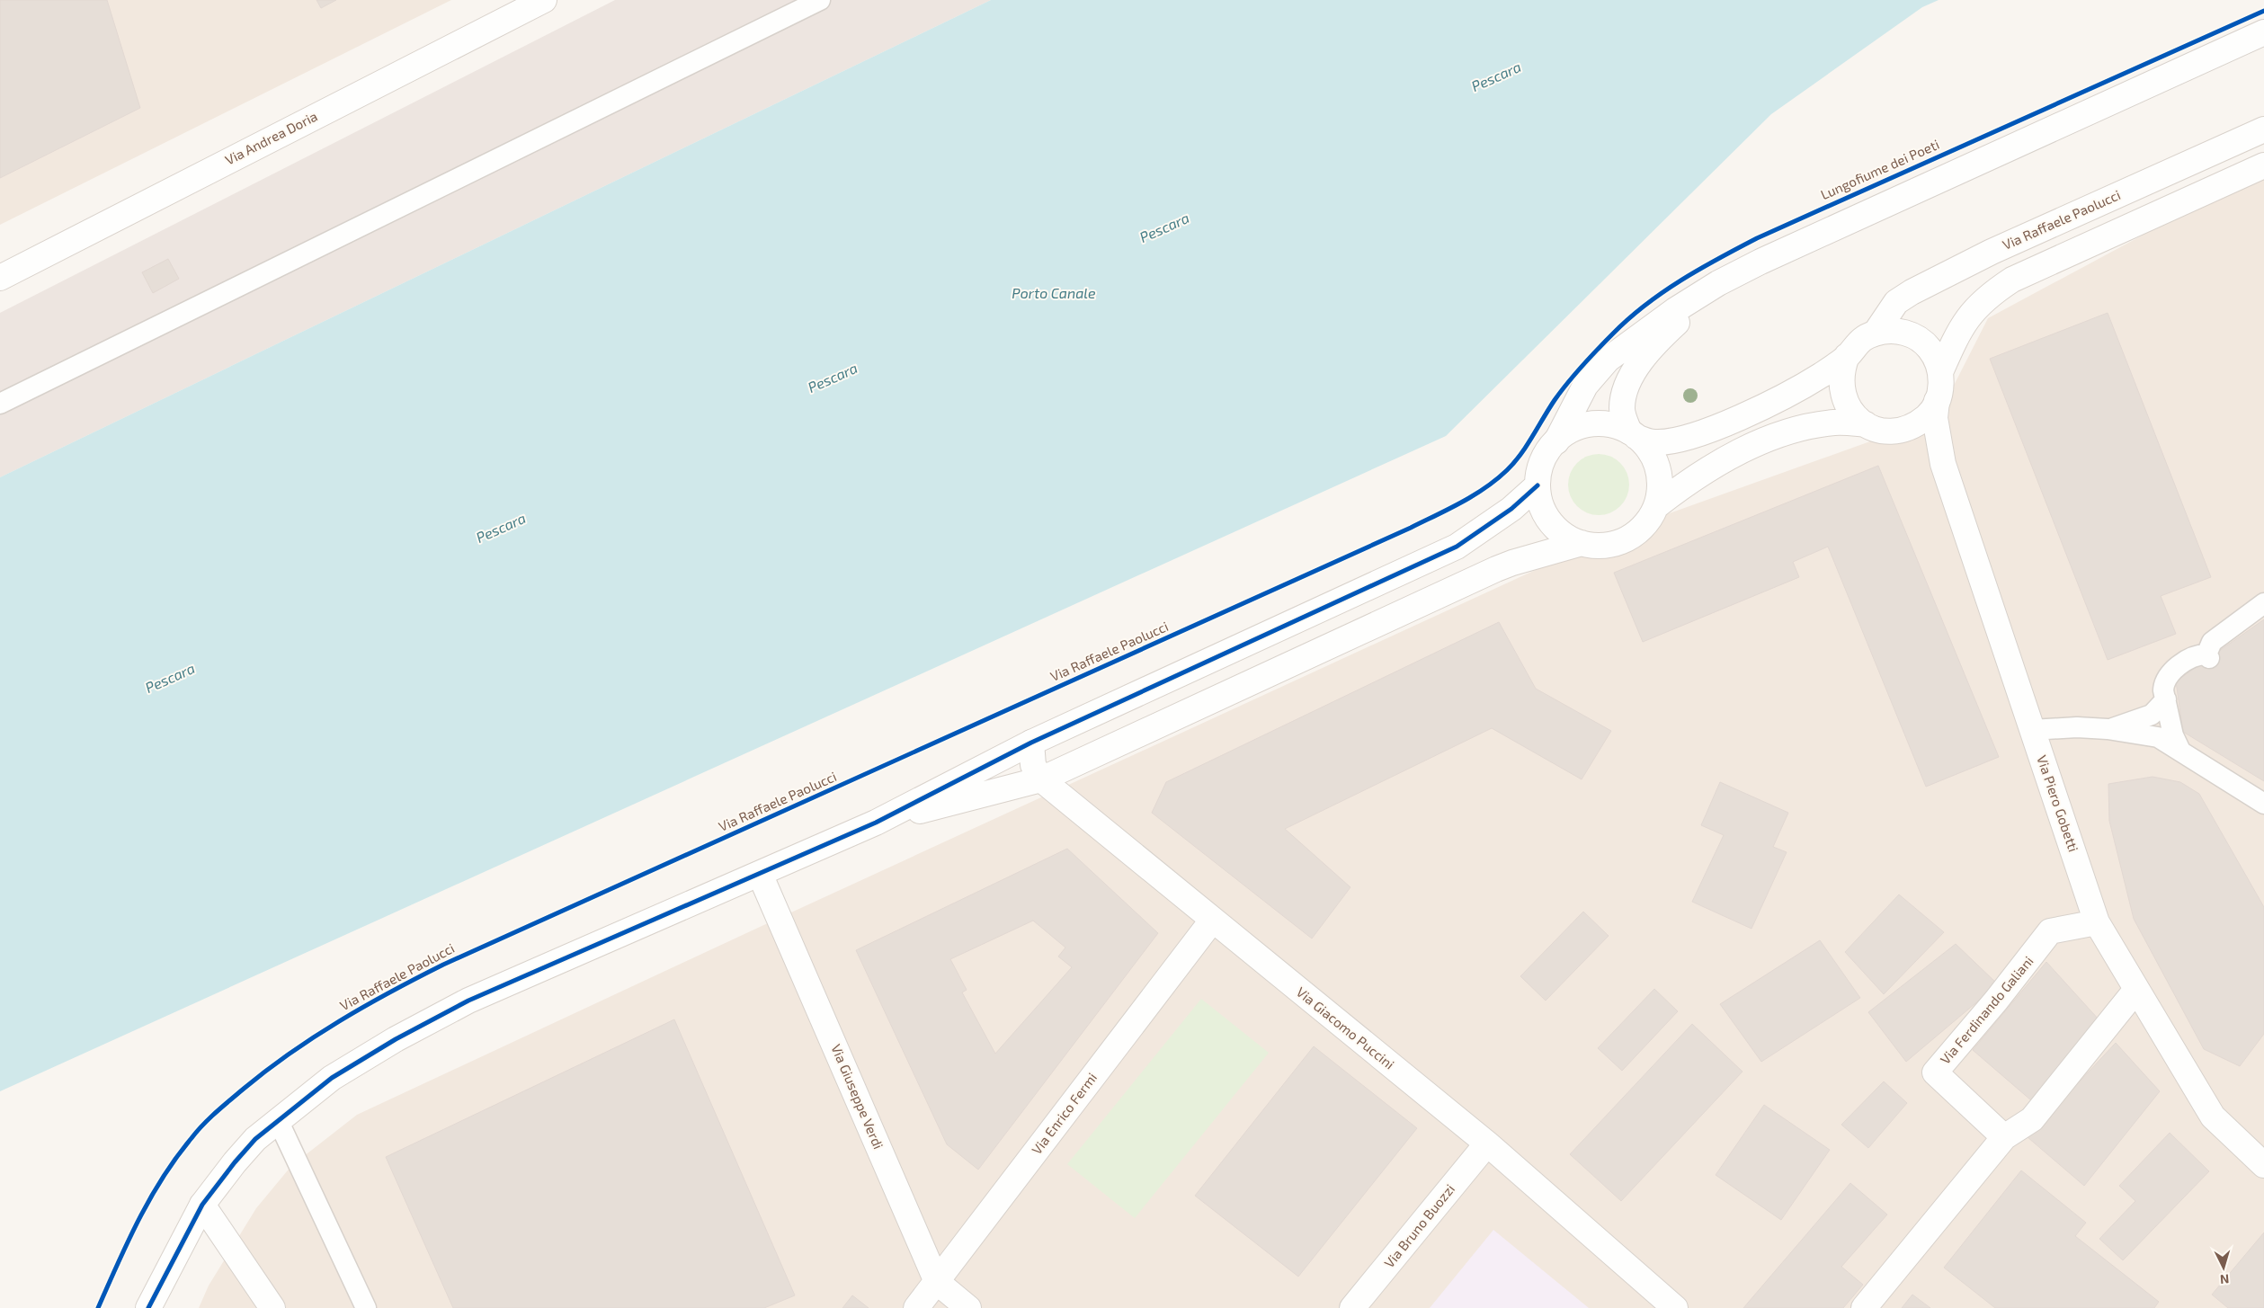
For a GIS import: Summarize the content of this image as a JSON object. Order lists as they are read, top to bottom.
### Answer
{
  "streets": {
    "street": [
      "Via Andrea Doria",
      "Via Raffaele Paolucci",
      "Via Piero Gobetti",
      "Via Ferdinando Galiani",
      "Via Giacomo Puccini",
      "Via Giuseppe Verdi",
      "Via Enrico Fermi",
      "Via Bruno Buozzi"
    ],
    "cycle path": ["Lungofiume dei Poeti"]
  },
  "crossings": [
    ["Via Raffaele Paolucci", "Via Piero Gobetti"],
    ["Via Piero Gobetti", "Via Ferdinando Galiani"],
    ["Via Giacomo Puccini", "Via Enrico Fermi"],
    ["Via Giacomo Puccini", "Via Bruno Buozzi"],
    ["Via Giuseppe Verdi", "Via Enrico Fermi"]
  ],
  "water": ["Pescara", "Porto Canale"],
  "north": "bottom"
}
